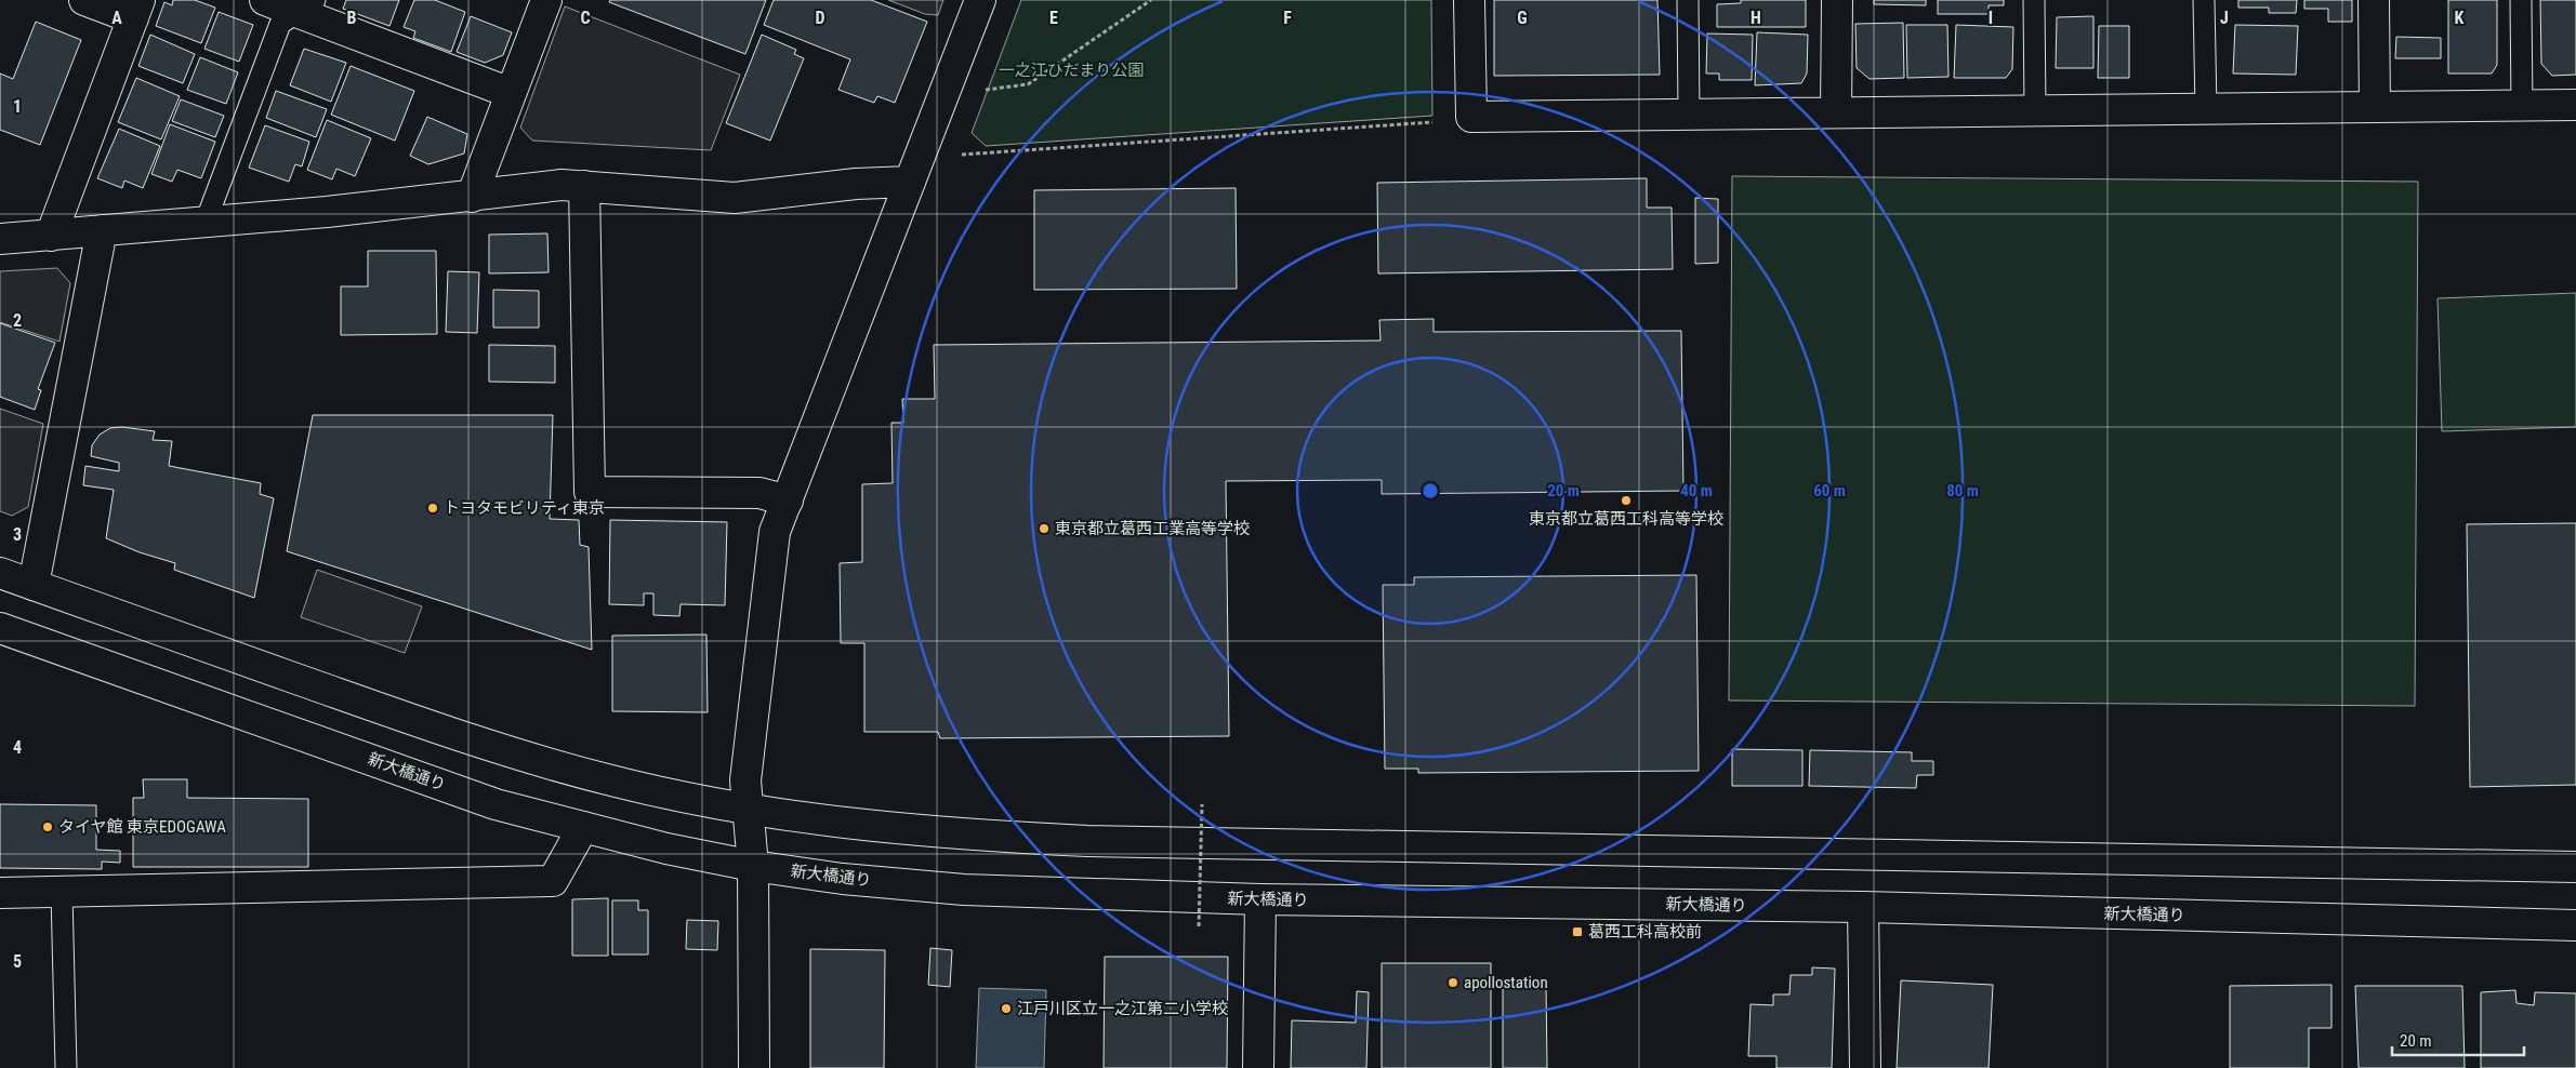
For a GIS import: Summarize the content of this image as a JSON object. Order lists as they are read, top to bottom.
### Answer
{
  "streets": {
    "street": ["新大橋通り"]
  },
  "parks": ["一之江ひだまり公園"],
  "places": {
    "other": [
      "東京都立葛西工科高等学校",
      "トヨタモビリティ東京",
      "東京都立葛西工業高等学校",
      "タイヤ館 東京EDOGAWA",
      "apollostation",
      "江戸川区立一之江第二小学校"
    ],
    "transit": ["葛西工科高校前"]
  },
  "scale_bar": "20 m",
  "grid": {
    "columns": [
      "A",
      "B",
      "C",
      "D",
      "E",
      "F",
      "G",
      "H",
      "I",
      "J",
      "K"
    ],
    "rows": [
      "1",
      "2",
      "3",
      "4",
      "5"
    ]
  },
  "rings": [
    "20 m",
    "40 m",
    "60 m",
    "80 m"
  ]
}
